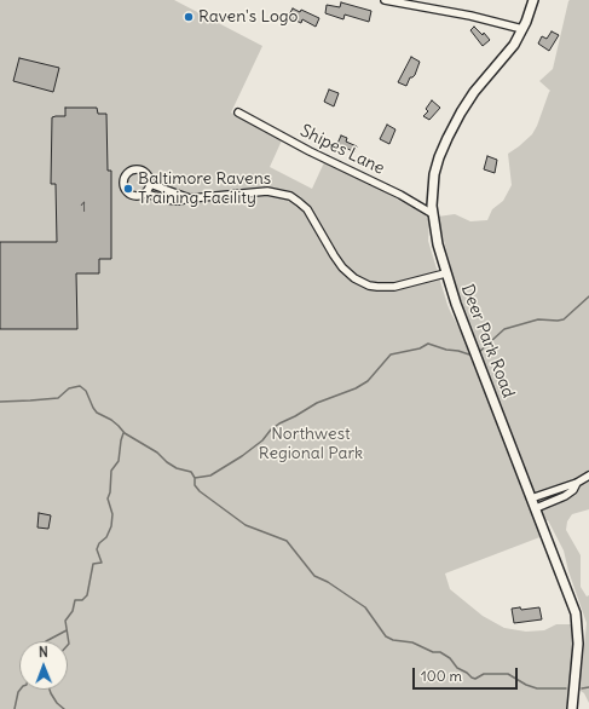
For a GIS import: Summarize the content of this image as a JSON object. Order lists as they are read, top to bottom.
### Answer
{
  "streets": {
    "street": ["Shipes Lane", "Deer Park Road"]
  },
  "crossings": [
    ["Shipes Lane", "Deer Park Road"]
  ],
  "parks": ["Northwest Regional Park"],
  "places": ["Raven's Logo", "Baltimore Ravens Training Facility"],
  "house_numbers": ["1"],
  "scale_bar": "100 m",
  "north": "top"
}
